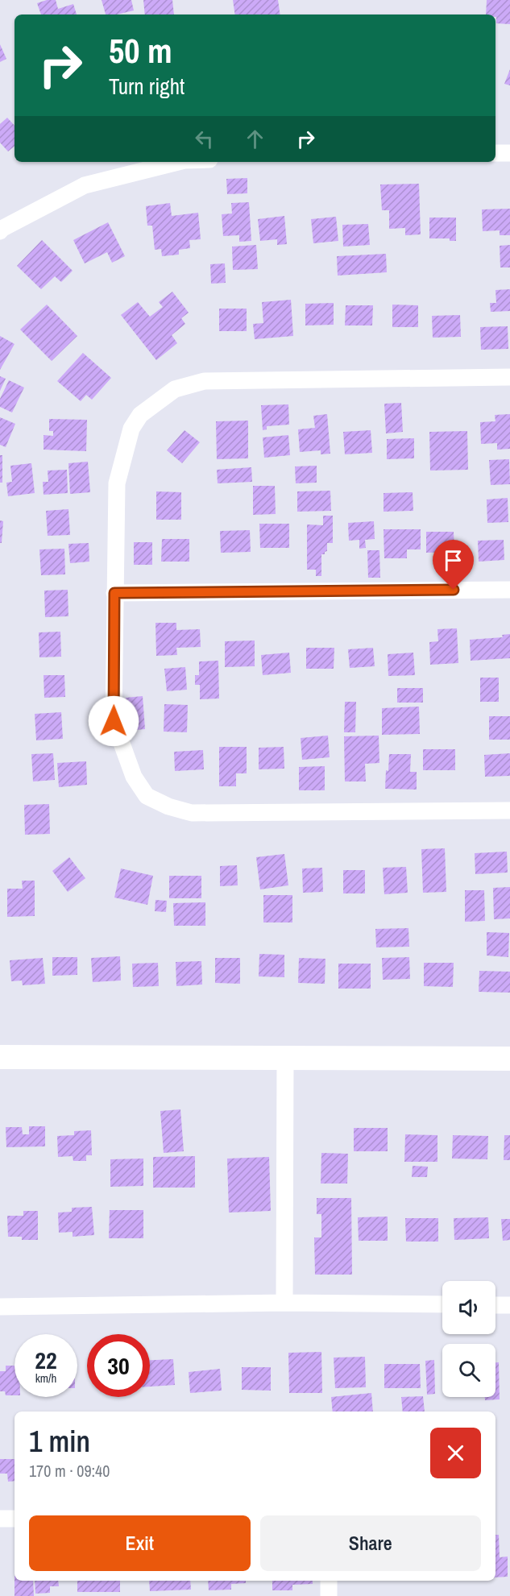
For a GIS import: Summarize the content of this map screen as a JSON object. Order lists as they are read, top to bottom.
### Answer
{
  "page": {
    "turn": ["50 m", "Turn right"],
    "speed": "22 km/h",
    "limit": "30",
    "heading": ["1 min", "170 m · 09:40"],
    "buttons": ["Exit", "Share"]
  }
}
